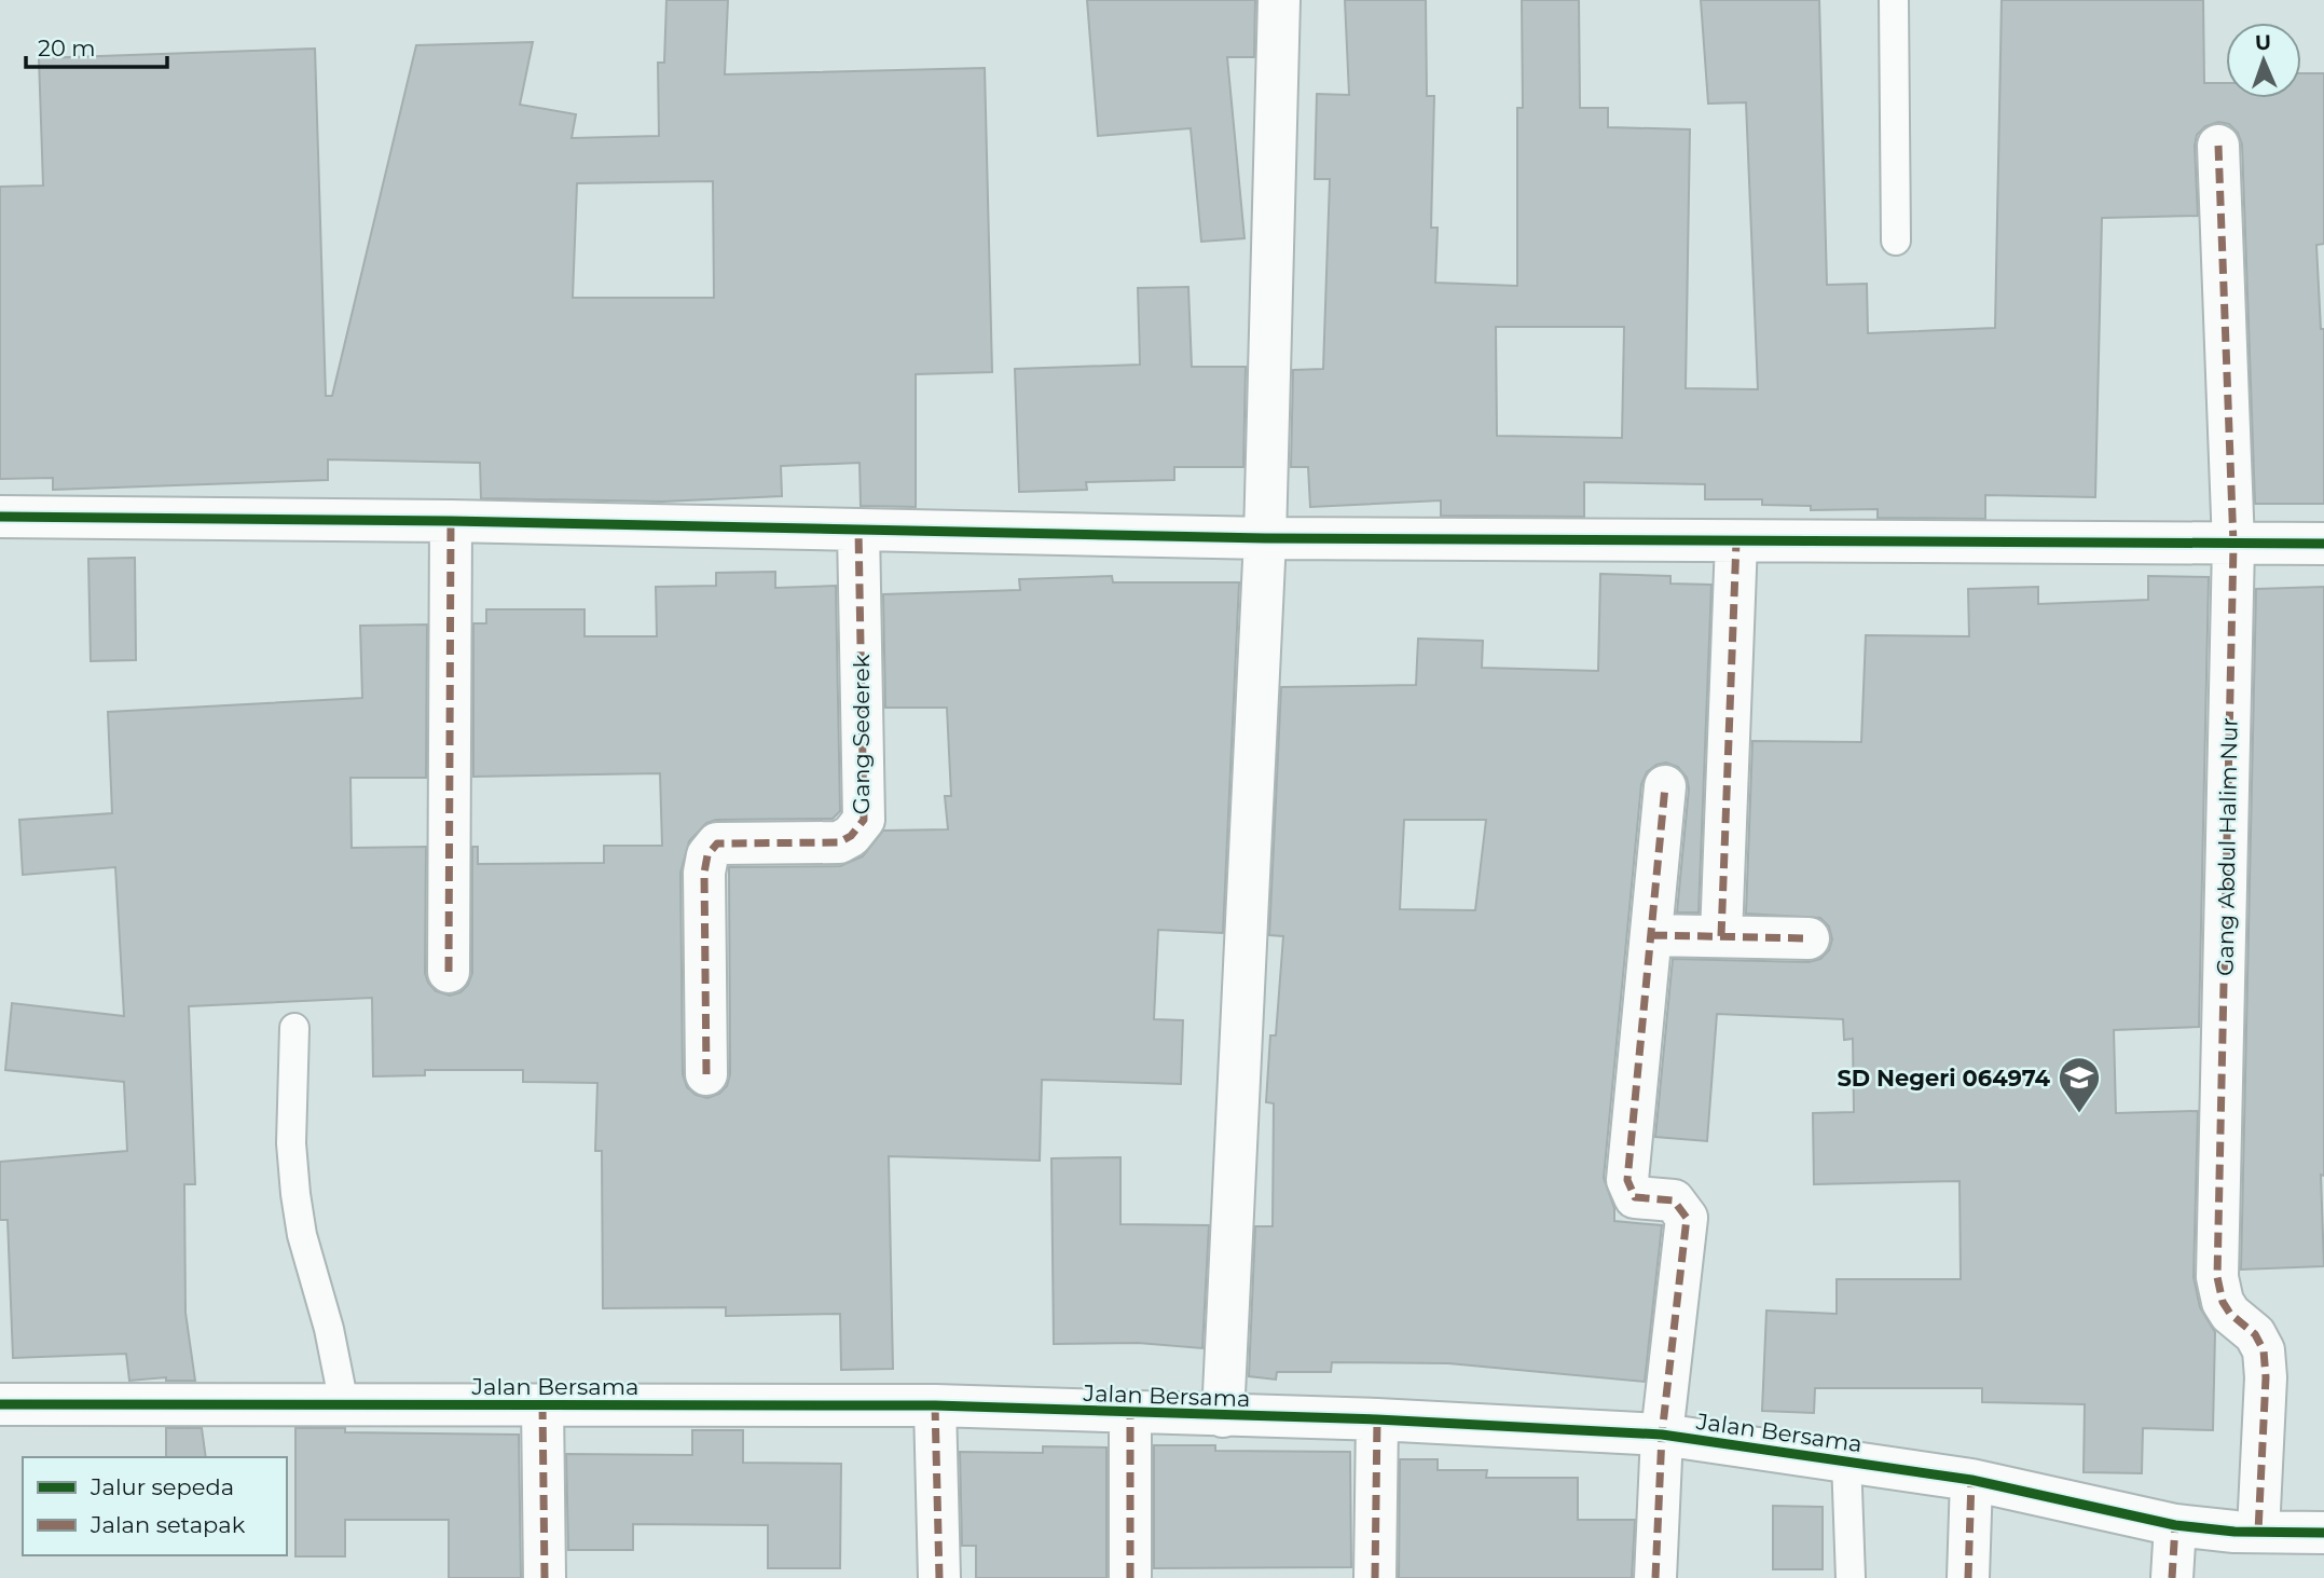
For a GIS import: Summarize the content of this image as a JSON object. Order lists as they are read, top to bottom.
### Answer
{
  "streets": {
    "street": ["Gang Sederek", "Gang Abdul Halim Nur", "Jalan Bersama"]
  },
  "crossings": [
    ["Gang Abdul Halim Nur", "Jalan Bersama"]
  ],
  "places": {
    "school or university": ["SD Negeri 064974"]
  },
  "legend": ["Jalur sepeda", "Jalan setapak"],
  "scale_bar": "20 m",
  "north": "top"
}
